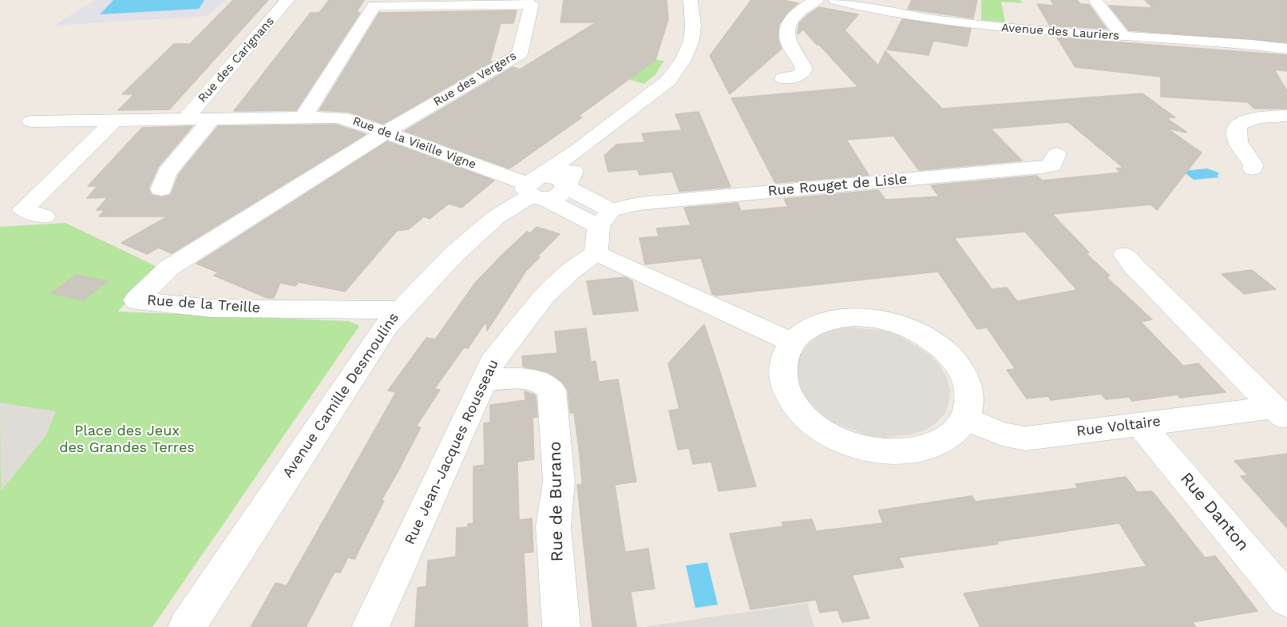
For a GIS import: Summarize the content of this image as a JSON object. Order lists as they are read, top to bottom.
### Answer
{
  "streets": {
    "street": [
      "Avenue des Lauriers",
      "Rue des Carignans",
      "Rue des Vergers",
      "Rue de la Vieille Vigne",
      "Rue Rouget de Lisle",
      "Rue de la Treille",
      "Avenue Camille Desmoulins",
      "Rue Voltaire",
      "Rue Jean-Jacques Rousseau",
      "Rue de Burano",
      "Rue Danton"
    ]
  },
  "crossings": [
    ["Rue des Carignans", "Rue de la Vieille Vigne"],
    ["Rue des Vergers", "Rue de la Vieille Vigne"],
    ["Rue des Vergers", "Rue de la Treille"],
    ["Rue de la Vieille Vigne", "Rue Rouget de Lisle"],
    ["Rue de la Vieille Vigne", "Rue de la Treille"],
    ["Rue de la Vieille Vigne", "Avenue Camille Desmoulins"],
    ["Rue de la Vieille Vigne", "Rue Jean-Jacques Rousseau"],
    ["Rue Rouget de Lisle", "Rue Jean-Jacques Rousseau"],
    ["Rue de la Treille", "Avenue Camille Desmoulins"],
    ["Rue Voltaire", "Rue Danton"],
    ["Rue Jean-Jacques Rousseau", "Rue de Burano"]
  ],
  "parks": ["Place des Jeux des Grandes Terres"]
}
